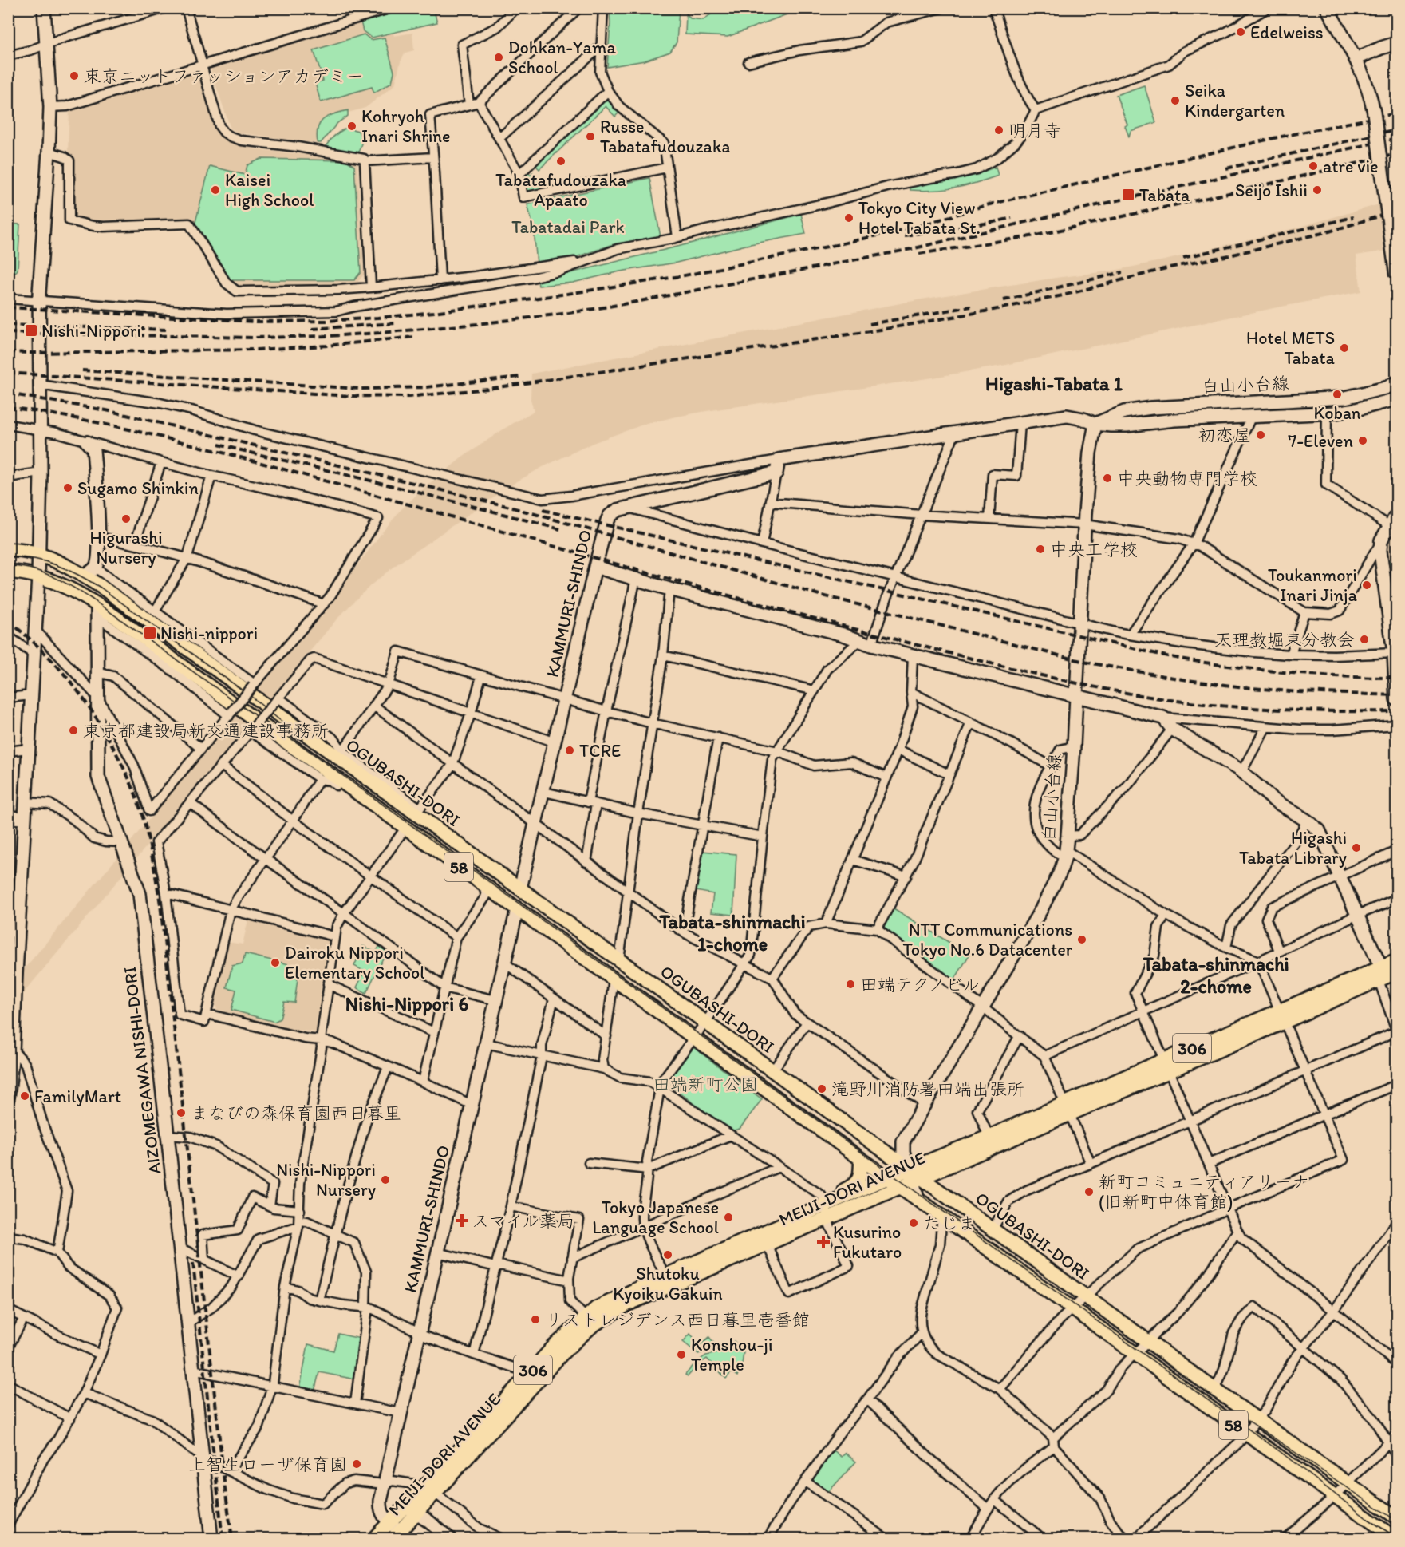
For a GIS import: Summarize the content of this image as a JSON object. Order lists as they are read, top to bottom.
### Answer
{
  "streets": {
    "main road": [
      "OGUBASHI-DORI",
      "58",
      "306",
      "MEIJI-DORI AVENUE"
    ],
    "street": ["白山小台線", "KAMMURI-SHINDO", "AIZOMEGAWA NISHI-DORI"]
  },
  "crossings": [
    ["白山小台線", "OGUBASHI-DORI"],
    ["白山小台線", "MEIJI-DORI AVENUE"],
    ["KAMMURI-SHINDO", "OGUBASHI-DORI"],
    ["KAMMURI-SHINDO", "306"],
    ["OGUBASHI-DORI", "AIZOMEGAWA NISHI-DORI"],
    ["OGUBASHI-DORI", "MEIJI-DORI AVENUE"],
    ["306", "MEIJI-DORI AVENUE"]
  ],
  "districts": [
    "Higashi-Tabata 1",
    "Tabata-shinmachi 1-chome",
    "Tabata-shinmachi 2-chome",
    "Nishi-Nippori 6"
  ],
  "parks": ["Tabatadai Park", "田端新町公園"],
  "places": {
    "other": [
      "Edelweiss",
      "Dohkan-Yama School",
      "東京ニットファッションアカデミー",
      "Seika Kindergarten",
      "Kohryoh Inari Shrine",
      "明月寺",
      "Russe Tabatafudouzaka",
      "Tabatafudouzaka Apaato",
      "atre vie",
      "Kaisei High School",
      "Seijo Ishii",
      "Tokyo City View Hotel Tabata St.",
      "Hotel METS Tabata",
      "Koban",
      "初恋屋",
      "7-Eleven",
      "中央動物専門学校",
      "Sugamo Shinkin",
      "Higurashi Nursery",
      "中央工学校",
      "Toukanmori Inari Jinja",
      "天理教堀東分教会",
      "東京都建設局新交通建設事務所",
      "TCRE",
      "Higashi Tabata Library",
      "NTT Communications Tokyo No.6 Datacenter",
      "Dairoku Nippori Elementary School",
      "田端テクノビル",
      "滝野川消防署田端出張所",
      "FamilyMart",
      "まなびの森保育園西日暮里",
      "Nishi-Nippori Nursery",
      "新町コミュニティアリーナ (旧新町中体育館)",
      "Tokyo Japanese Language School",
      "たじま",
      "Shutoku Kyoiku Gakuin",
      "リストレジデンス西日暮里壱番館",
      "Konshou-ji Temple",
      "上智生ローザ保育園"
    ],
    "transit": ["Tabata", "Nishi-Nippori", "Nishi-nippori"],
    "health": ["スマイル薬局", "Kusurino Fukutaro"]
  }
}
